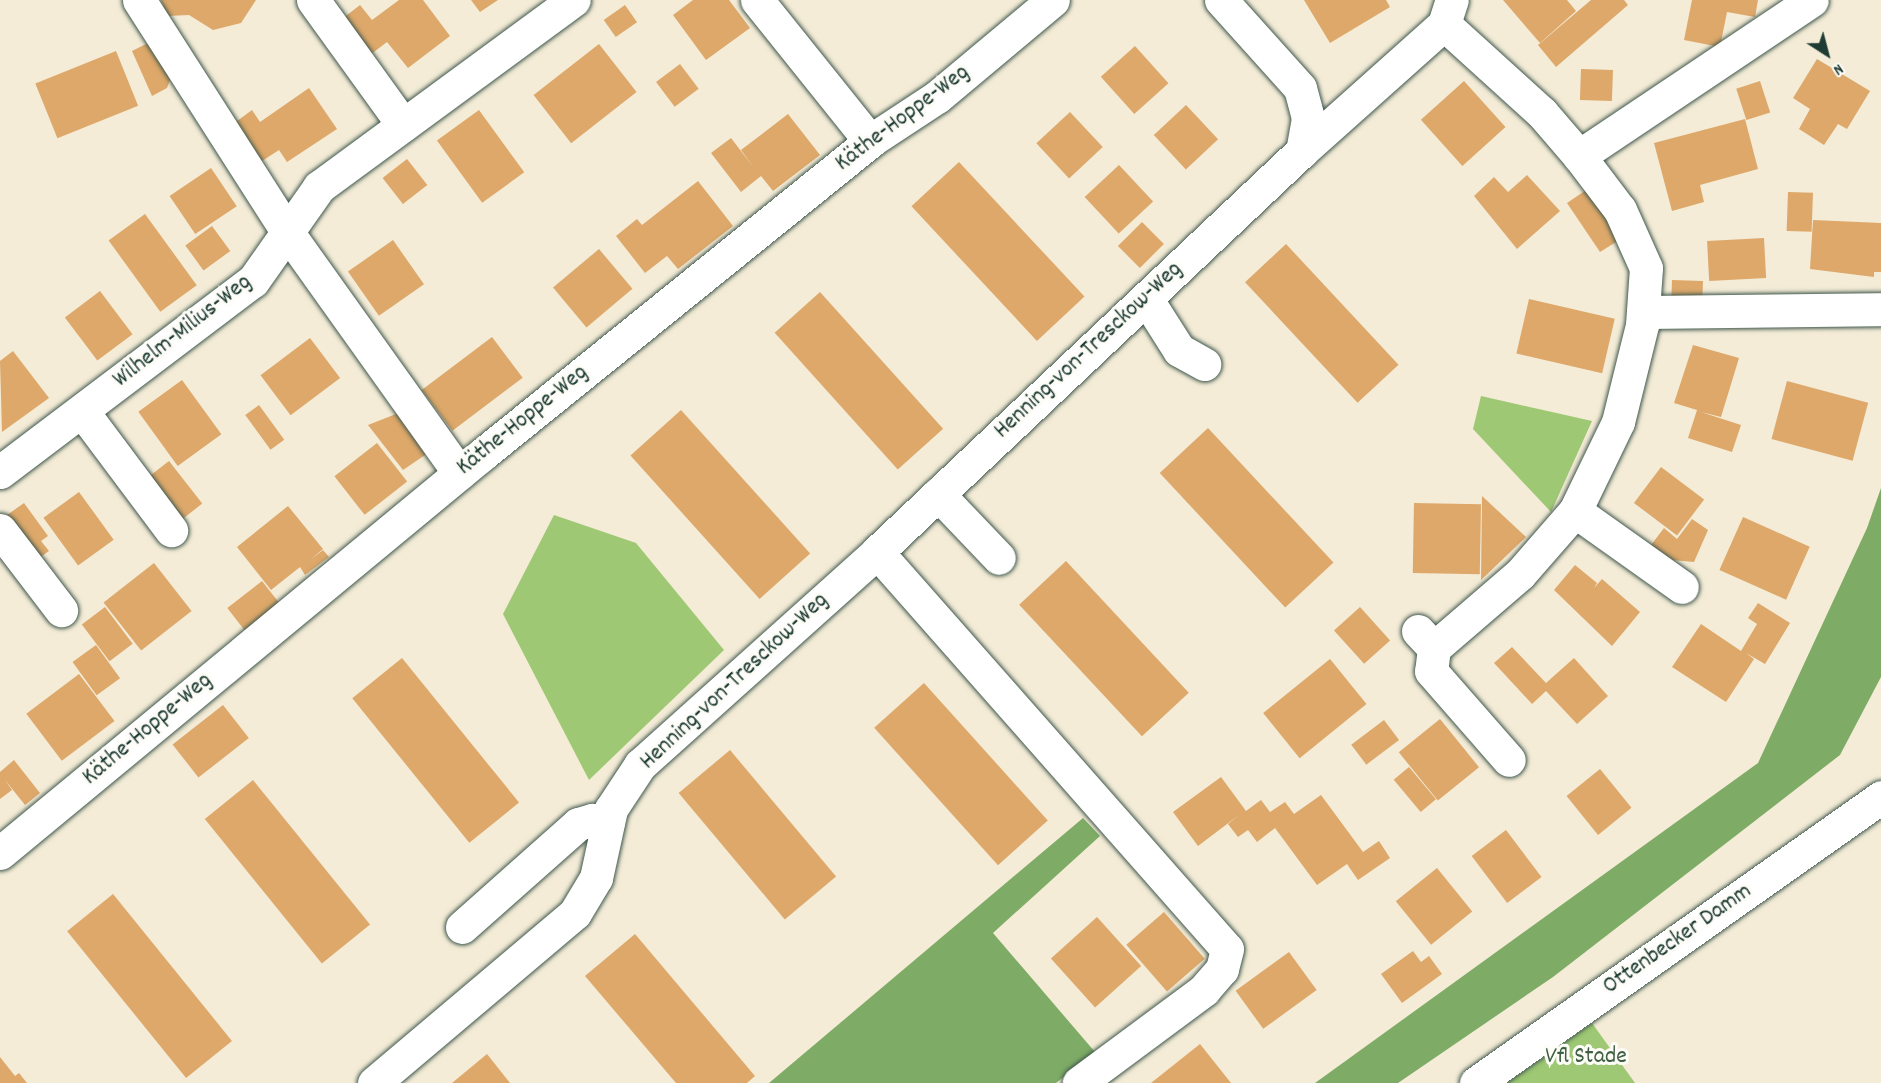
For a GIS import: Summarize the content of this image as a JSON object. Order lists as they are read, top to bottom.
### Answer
{
  "streets": {
    "street": [
      "Käthe-Hoppe-Weg",
      "Wilhelm-Milius-Weg",
      "Henning-von-Tresckow-Weg",
      "Ottenbecker Damm"
    ]
  },
  "parks": ["Vfl Stade"],
  "north": "bottom right"
}
